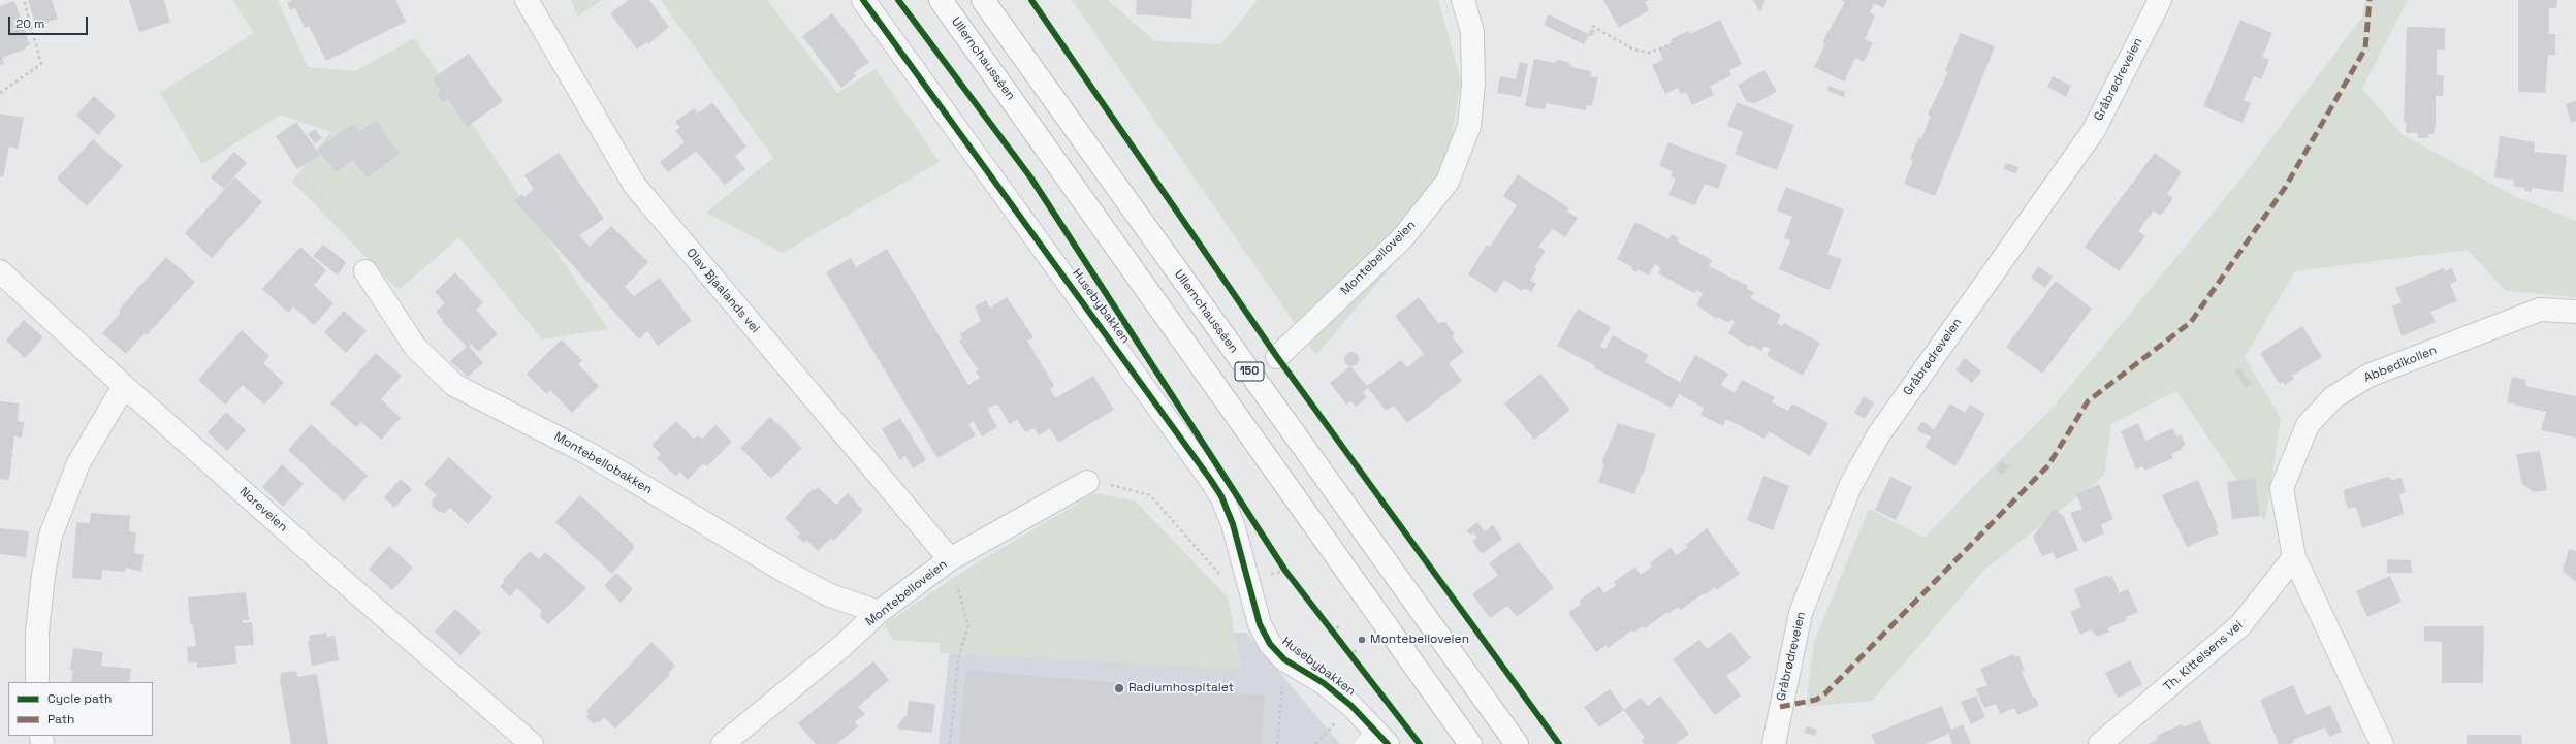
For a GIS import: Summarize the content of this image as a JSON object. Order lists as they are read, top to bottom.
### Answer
{
  "streets": {
    "highway": ["Ullernchausséen", "150"],
    "street": [
      "Gråbrødreveien",
      "Montebelloveien",
      "Olav Bjaalands vei",
      "Husebybakken",
      "Abbedikollen",
      "Montebellobakken",
      "Noreveien",
      "Th. Kittelsens vei"
    ]
  },
  "crossings": [
    ["Montebelloveien", "Olav Bjaalands vei"],
    ["Montebelloveien", "Montebellobakken"],
    ["Abbedikollen", "Th. Kittelsens vei"]
  ],
  "places": ["Montebelloveien", "Radiumhospitalet"],
  "legend": ["Cycle path", "Path"],
  "scale_bar": "20 m"
}
